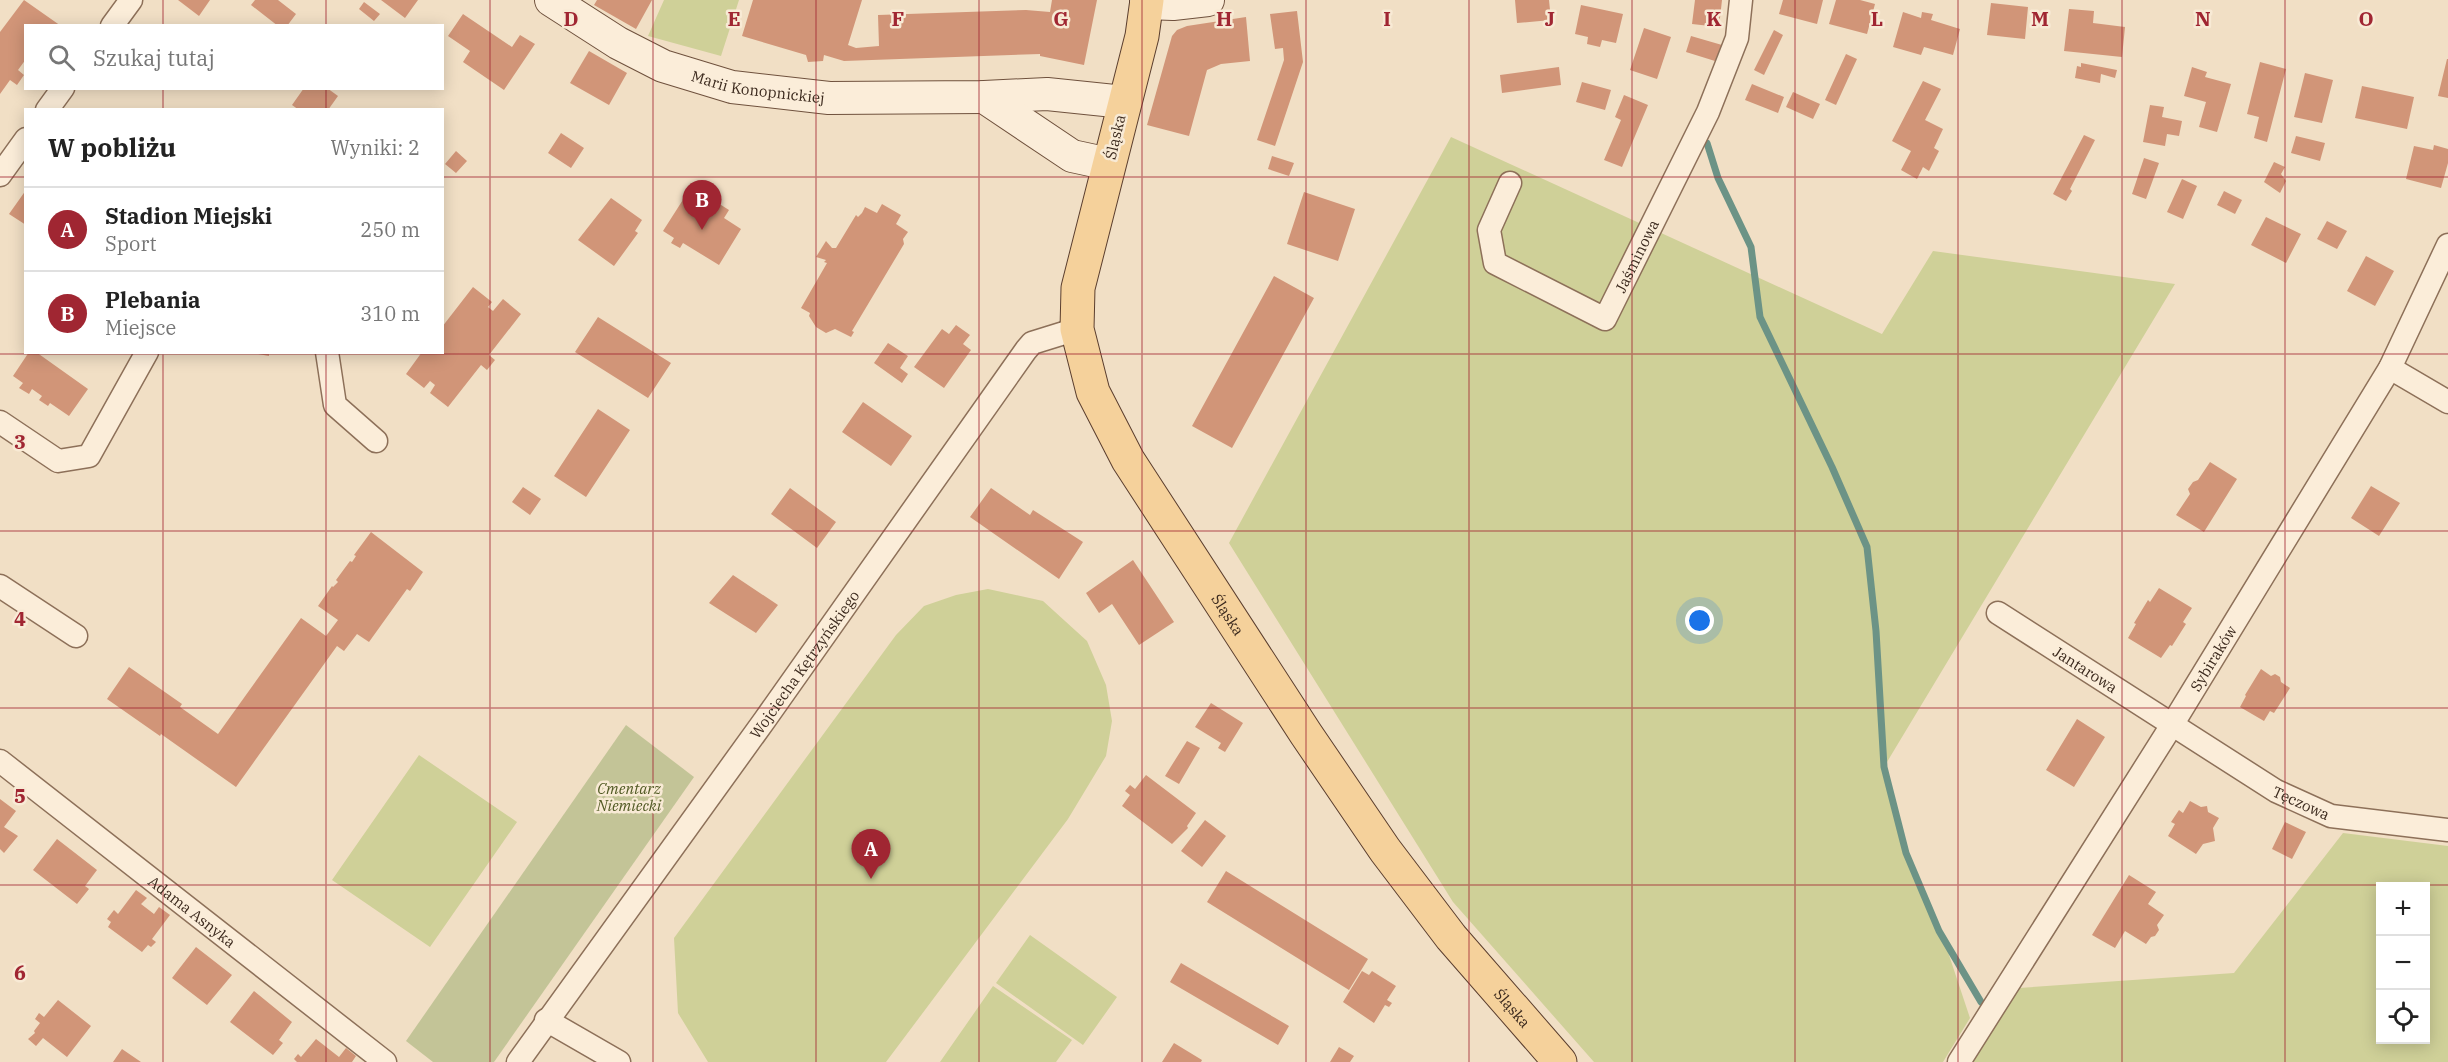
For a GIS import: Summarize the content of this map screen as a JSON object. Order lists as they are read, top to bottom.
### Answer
{
  "streets": {
    "main road": ["Śląska"],
    "street": [
      "Marii Konopnickiej",
      "Jaśminowa",
      "Sybiraków",
      "Wojciecha Kętrzyńskiego",
      "Jantarowa",
      "Tęczowa",
      "Adama Asnyka"
    ]
  },
  "crossings": [
    ["Marii Konopnickiej", "Śląska"],
    ["Śląska", "Wojciecha Kętrzyńskiego"],
    ["Sybiraków", "Jantarowa"],
    ["Sybiraków", "Tęczowa"],
    ["Jantarowa", "Tęczowa"]
  ],
  "parks": ["Cmentarz Niemiecki"],
  "page": {
    "search": "Szukaj tutaj",
    "heading": ["W pobliżu", "Wyniki: 2"],
    "pins": ["B", "A"],
    "list": [
      {
        "mark": "A",
        "name": "Stadion Miejski",
        "note": "Sport",
        "value": "250 m"
      },
      {
        "mark": "B",
        "name": "Plebania",
        "note": "Miejsce",
        "value": "310 m"
      }
    ],
    "map_buttons": ["+", "−"]
  },
  "grid": {
    "columns": [
      "D",
      "E",
      "F",
      "G",
      "H",
      "I",
      "J",
      "K",
      "L",
      "M",
      "N",
      "O"
    ],
    "rows": [
      "3",
      "4",
      "5",
      "6"
    ]
  }
}
